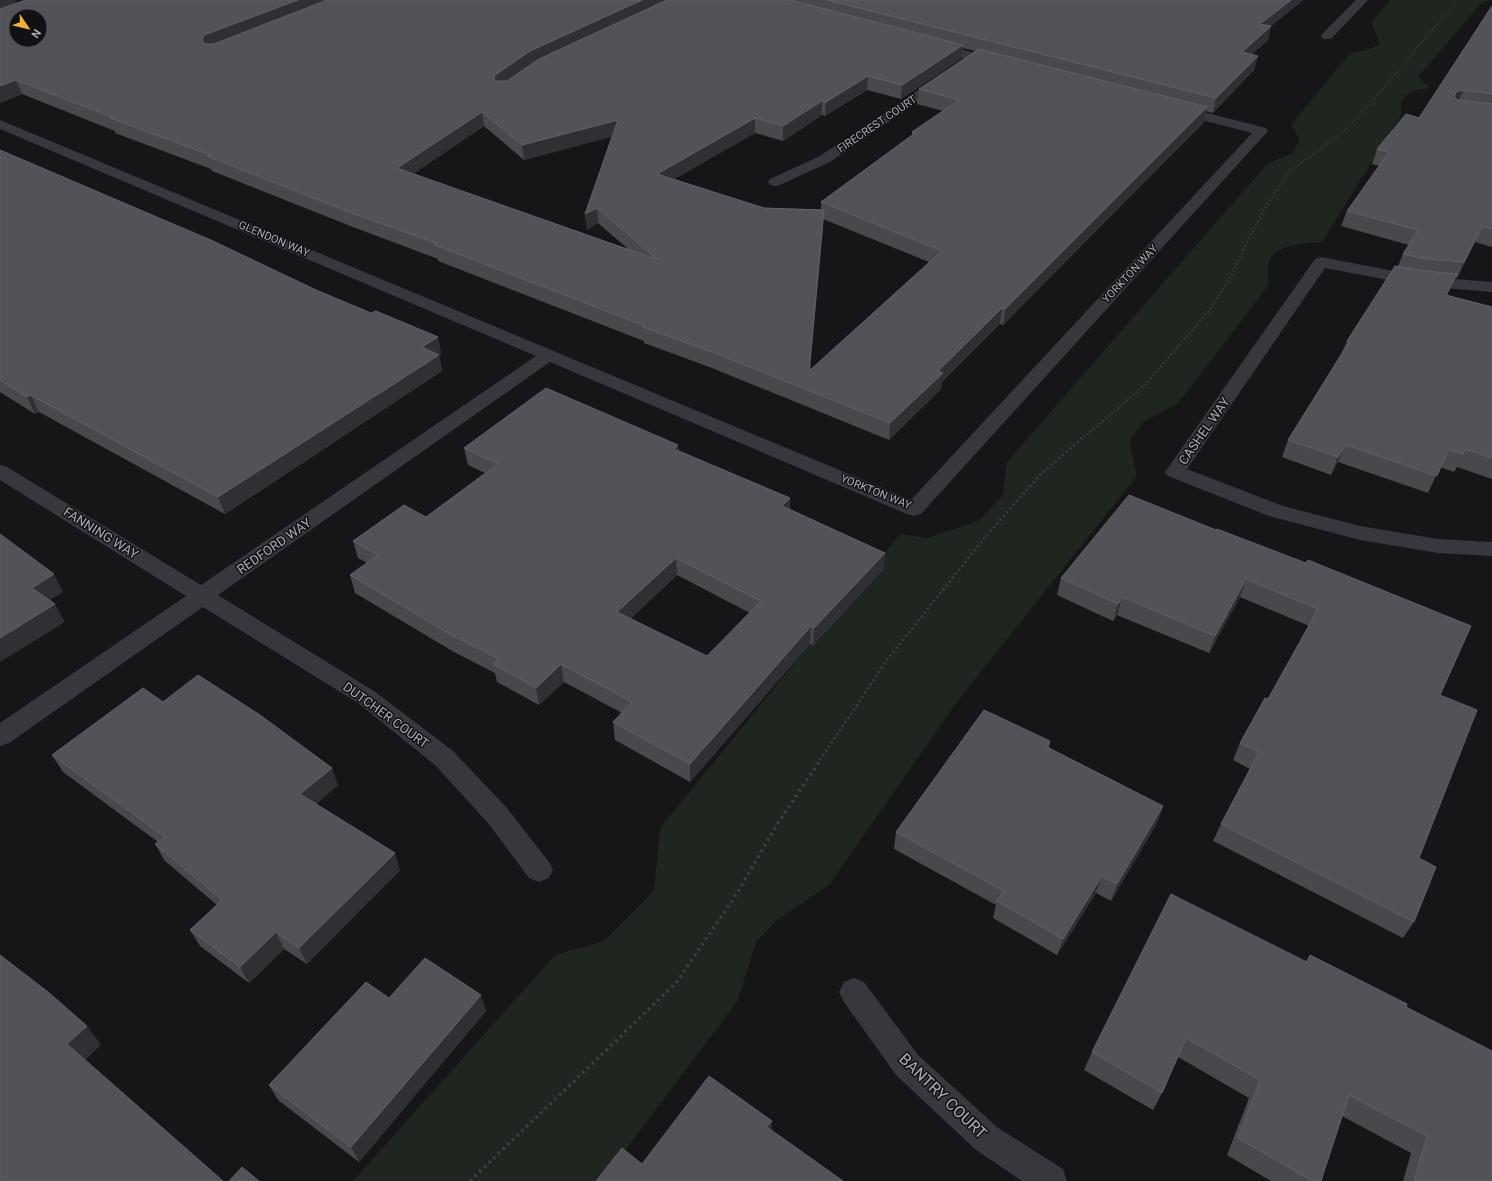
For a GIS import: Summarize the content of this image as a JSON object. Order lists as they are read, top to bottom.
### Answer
{
  "streets": {
    "street": [
      "FIRECREST COURT",
      "GLENDON WAY",
      "YORKTON WAY",
      "CASHEL WAY",
      "FANNING WAY",
      "REDFORD WAY",
      "DUTCHER COURT",
      "BANTRY COURT"
    ]
  },
  "crossings": [
    ["GLENDON WAY", "YORKTON WAY"],
    ["GLENDON WAY", "REDFORD WAY"],
    ["YORKTON WAY", "REDFORD WAY"],
    ["FANNING WAY", "REDFORD WAY"],
    ["FANNING WAY", "DUTCHER COURT"],
    ["REDFORD WAY", "DUTCHER COURT"]
  ],
  "north": "bottom right"
}
